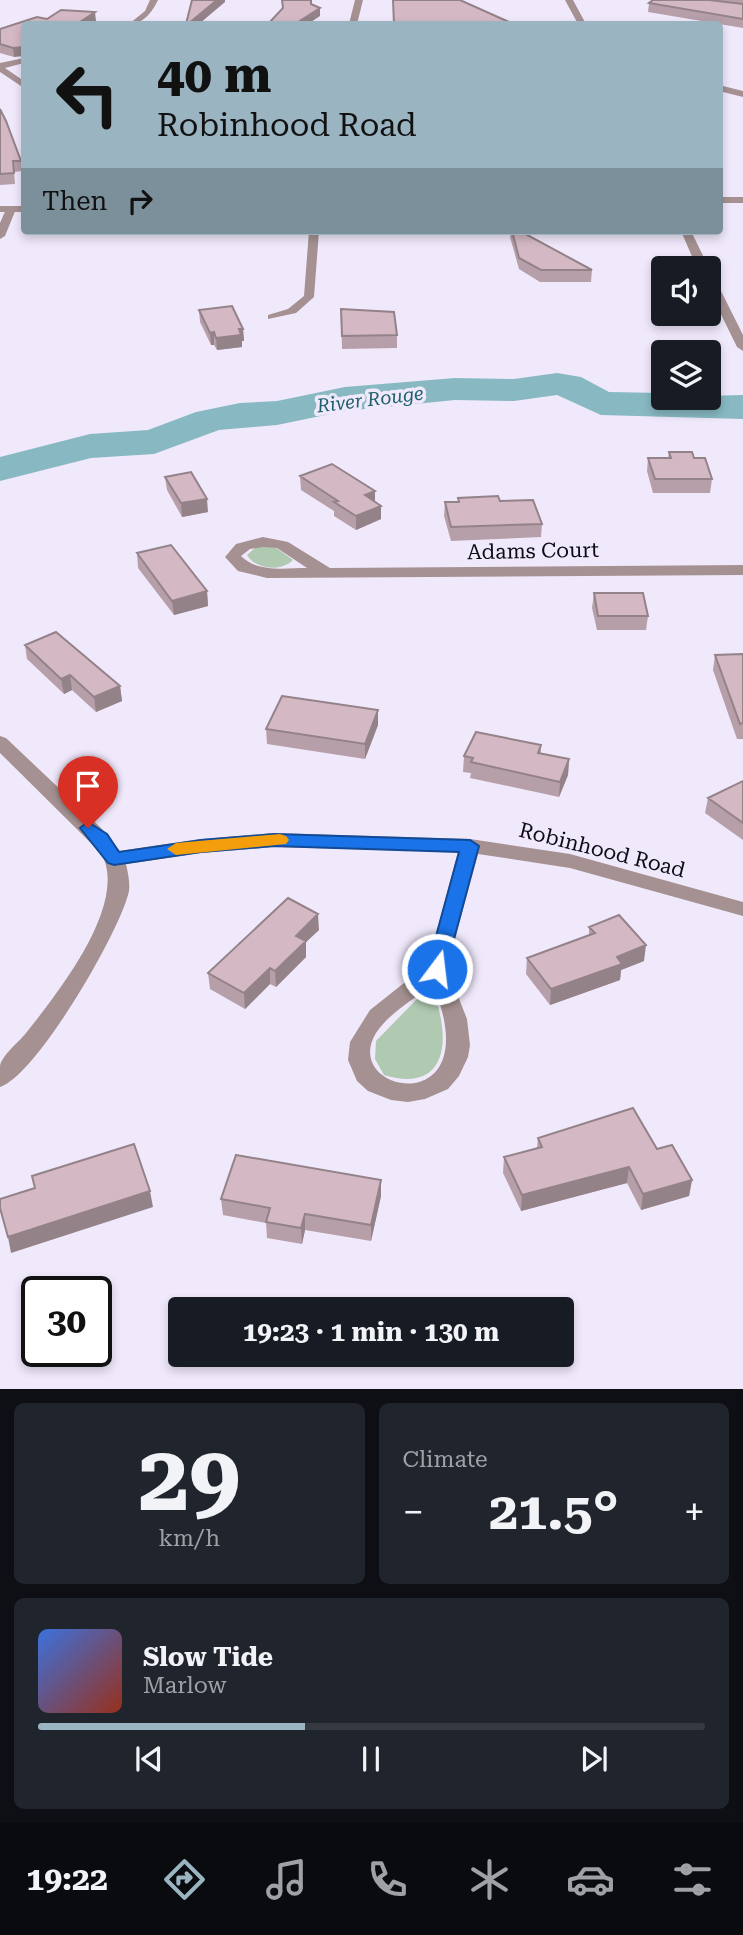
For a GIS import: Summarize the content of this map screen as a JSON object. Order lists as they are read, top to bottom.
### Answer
{
  "streets": {
    "street": ["Adams Court", "Robinhood Road"]
  },
  "water": ["River Rouge"],
  "page": {
    "turn": ["40 m", "Robinhood Road"],
    "then": "Then",
    "limit": "30",
    "trip": "19:23 · 1 min · 130 m",
    "tile": [
      ["29", "km/h"],
      "Climate"
    ],
    "heat": ["−", "21.5°", "+"],
    "song": ["Slow Tide", "Marlow"],
    "tabs": "19:22"
  }
}
